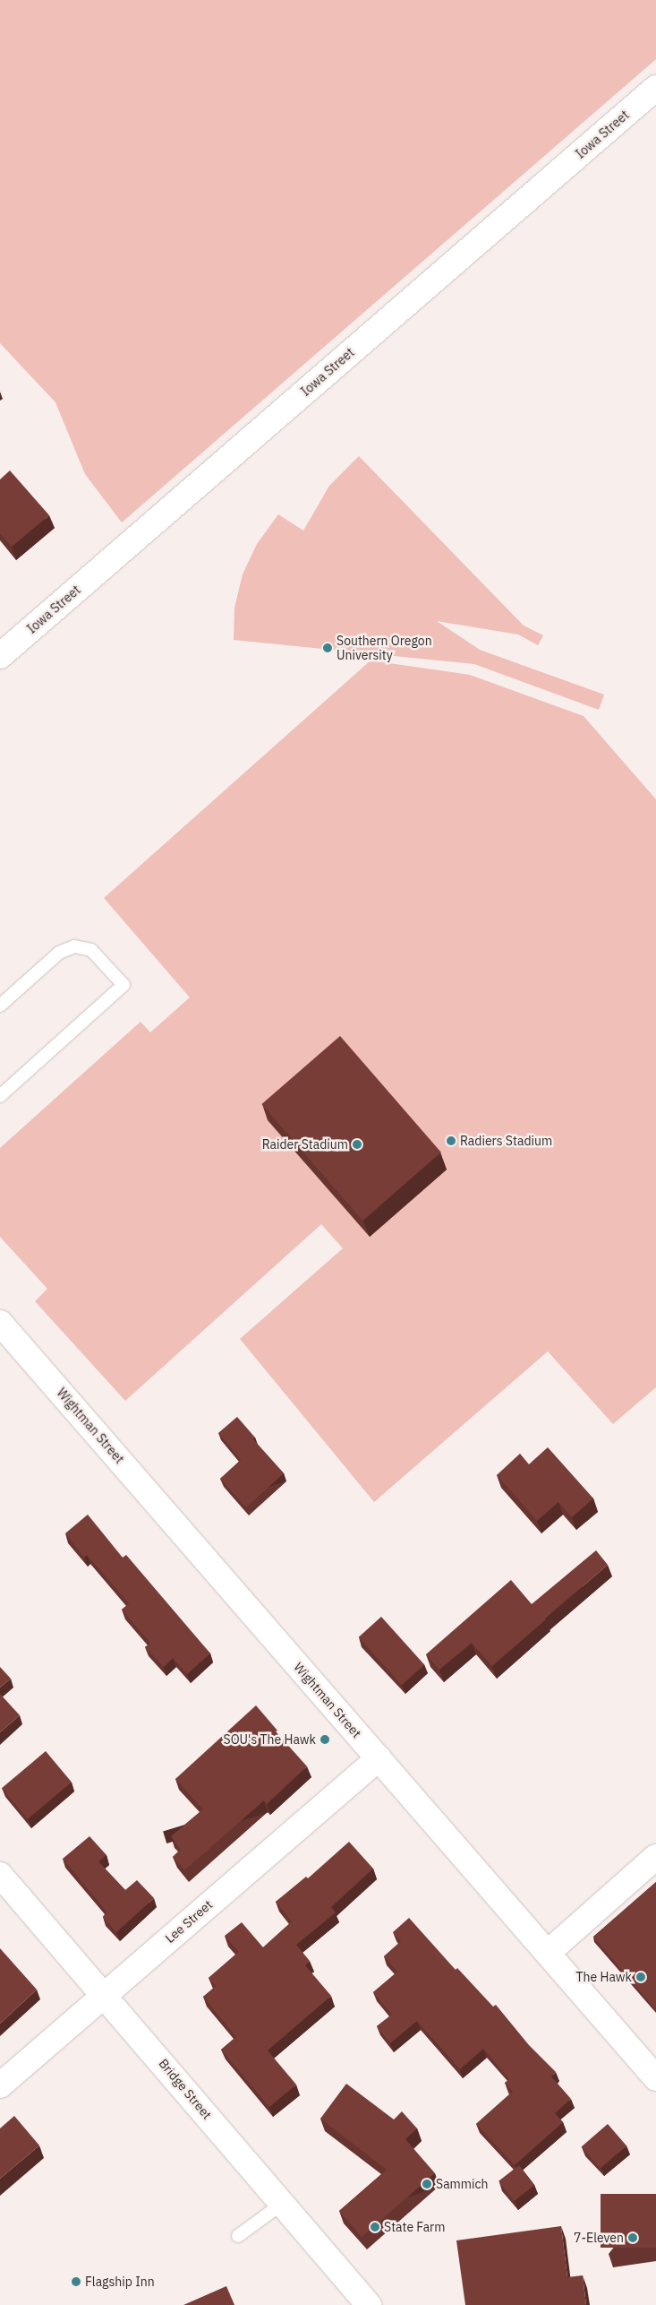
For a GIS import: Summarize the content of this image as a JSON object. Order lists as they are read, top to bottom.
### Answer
{
  "streets": {
    "street": [
      "Iowa Street",
      "Wightman Street",
      "Lee Street",
      "Bridge Street"
    ]
  },
  "crossings": [
    ["Wightman Street", "Lee Street"],
    ["Lee Street", "Bridge Street"]
  ],
  "places": [
    "Southern Oregon University",
    "Radiers Stadium",
    "Raider Stadium",
    "SOU's The Hawk",
    "The Hawk",
    "Sammich",
    "State Farm",
    "7-Eleven",
    "Flagship Inn"
  ]
}
